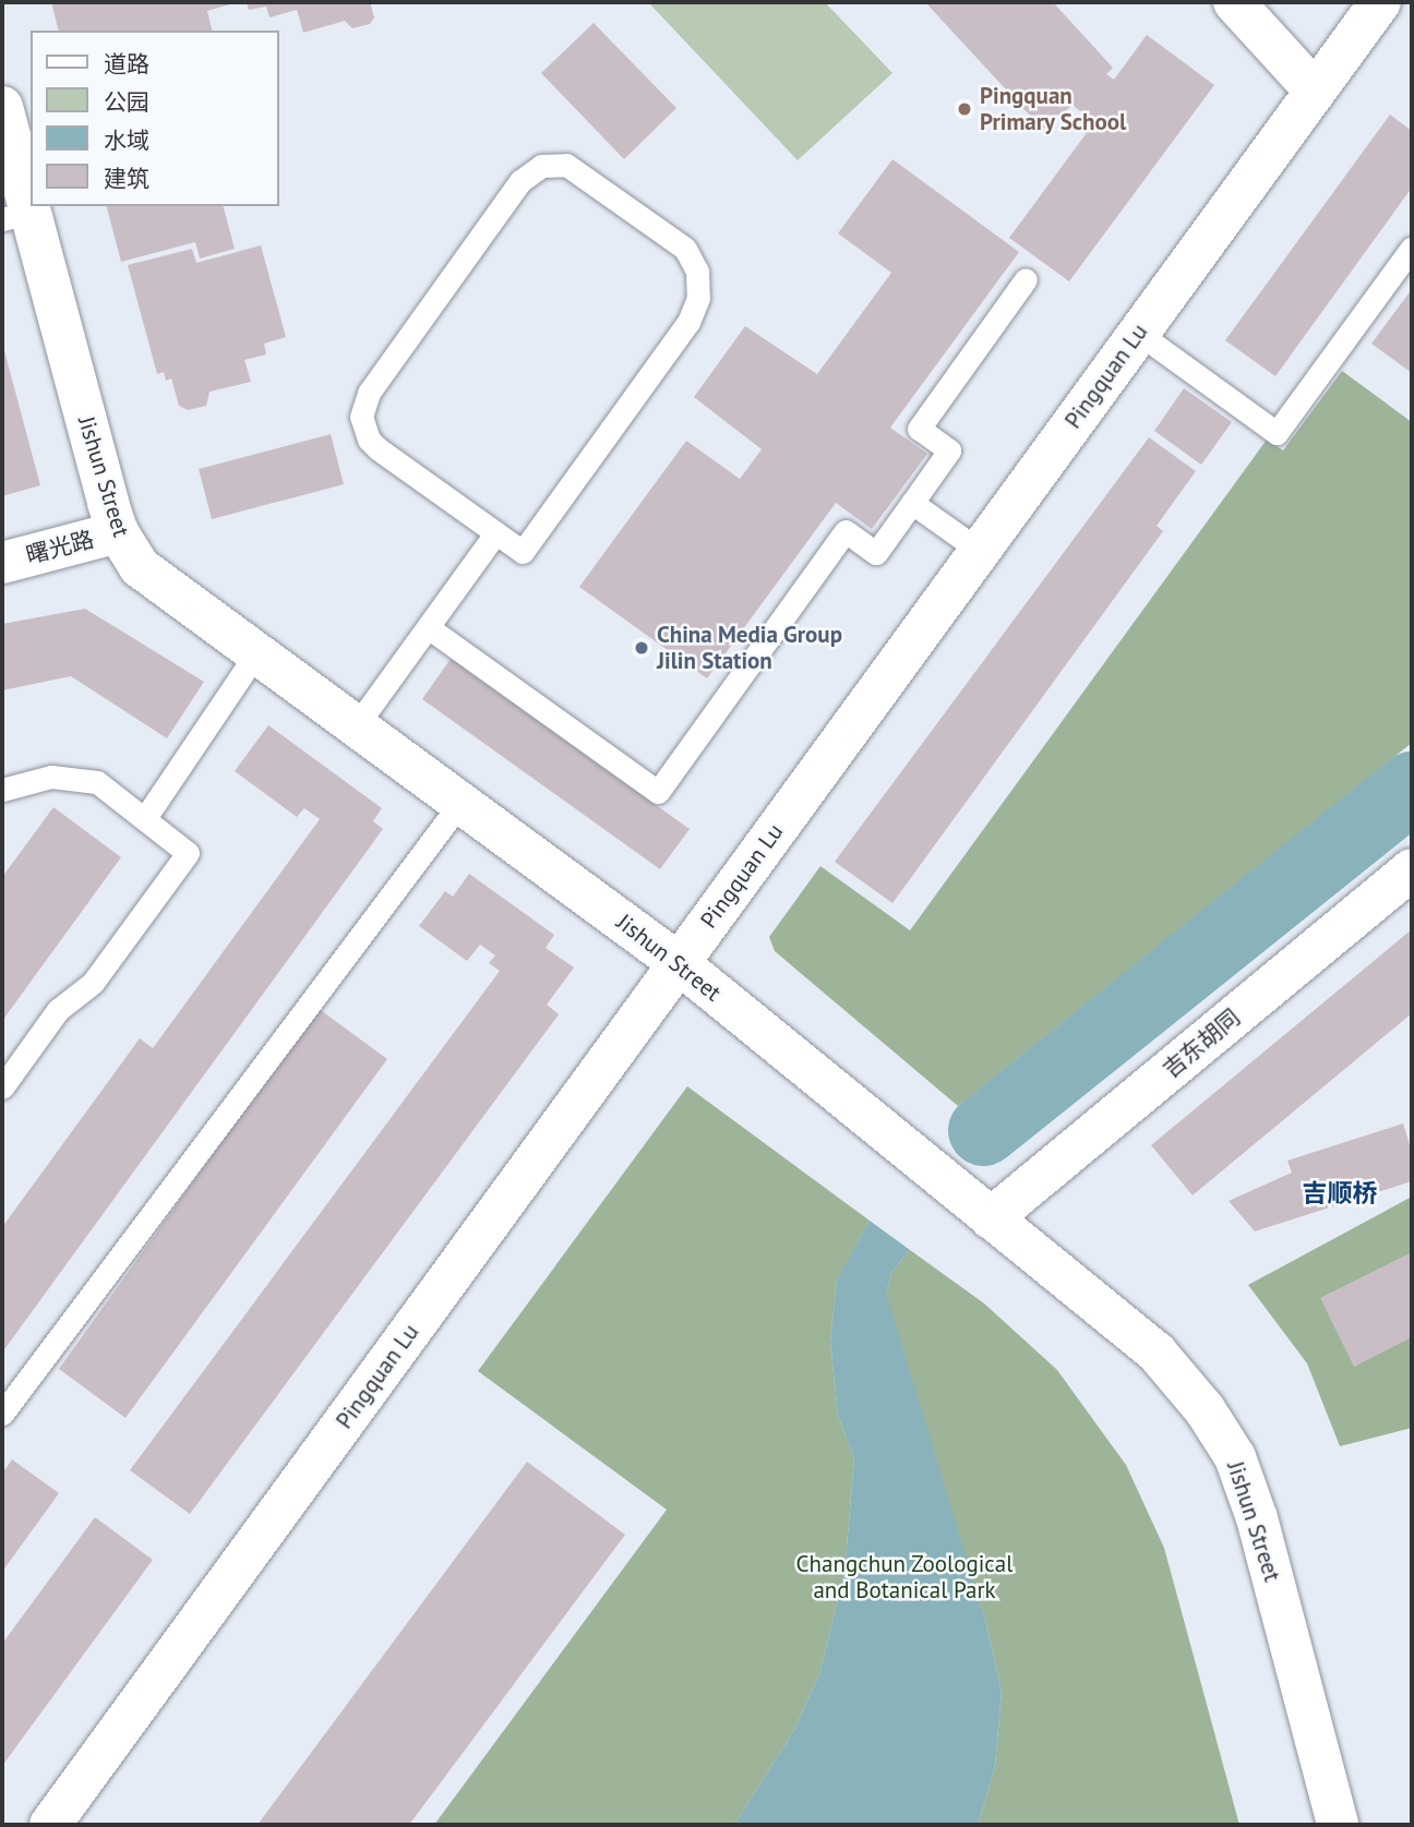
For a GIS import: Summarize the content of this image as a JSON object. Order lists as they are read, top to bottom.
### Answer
{
  "streets": {
    "street": [
      "Pingquan Lu",
      "Jishun Street",
      "曙光路",
      "吉东胡同"
    ]
  },
  "crossings": [
    ["Pingquan Lu", "Jishun Street"],
    ["Jishun Street", "曙光路"],
    ["Jishun Street", "吉东胡同"]
  ],
  "districts": ["吉顺桥"],
  "parks": ["Changchun Zoological and Botanical Park"],
  "places": ["Pingquan Primary School", "China Media Group Jilin Station"],
  "legend": [
    "道路",
    "公园",
    "水域",
    "建筑"
  ]
}
